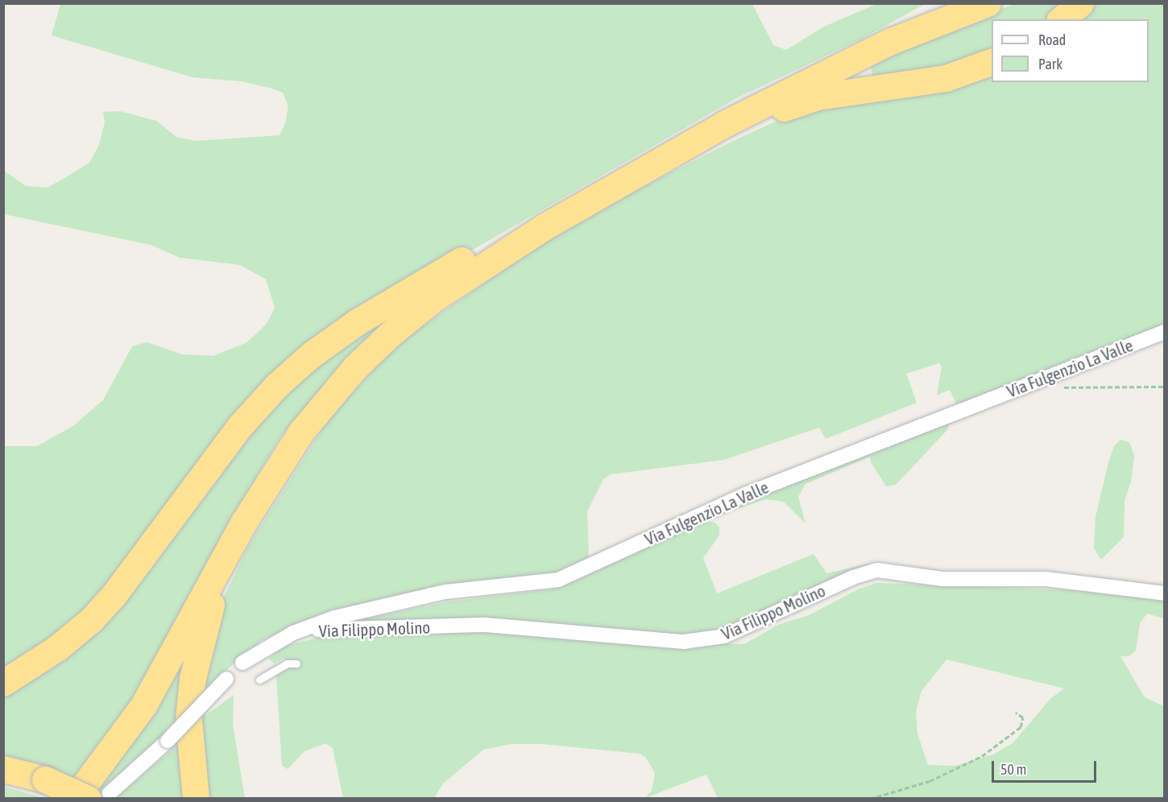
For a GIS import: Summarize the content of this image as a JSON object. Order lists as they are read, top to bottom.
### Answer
{
  "streets": {
    "street": ["Via Fulgenzio La Valle", "Via Filippo Molino"]
  },
  "crossings": [
    ["Via Fulgenzio La Valle", "Via Filippo Molino"]
  ],
  "legend": ["Road", "Park"],
  "scale_bar": "50 m"
}
